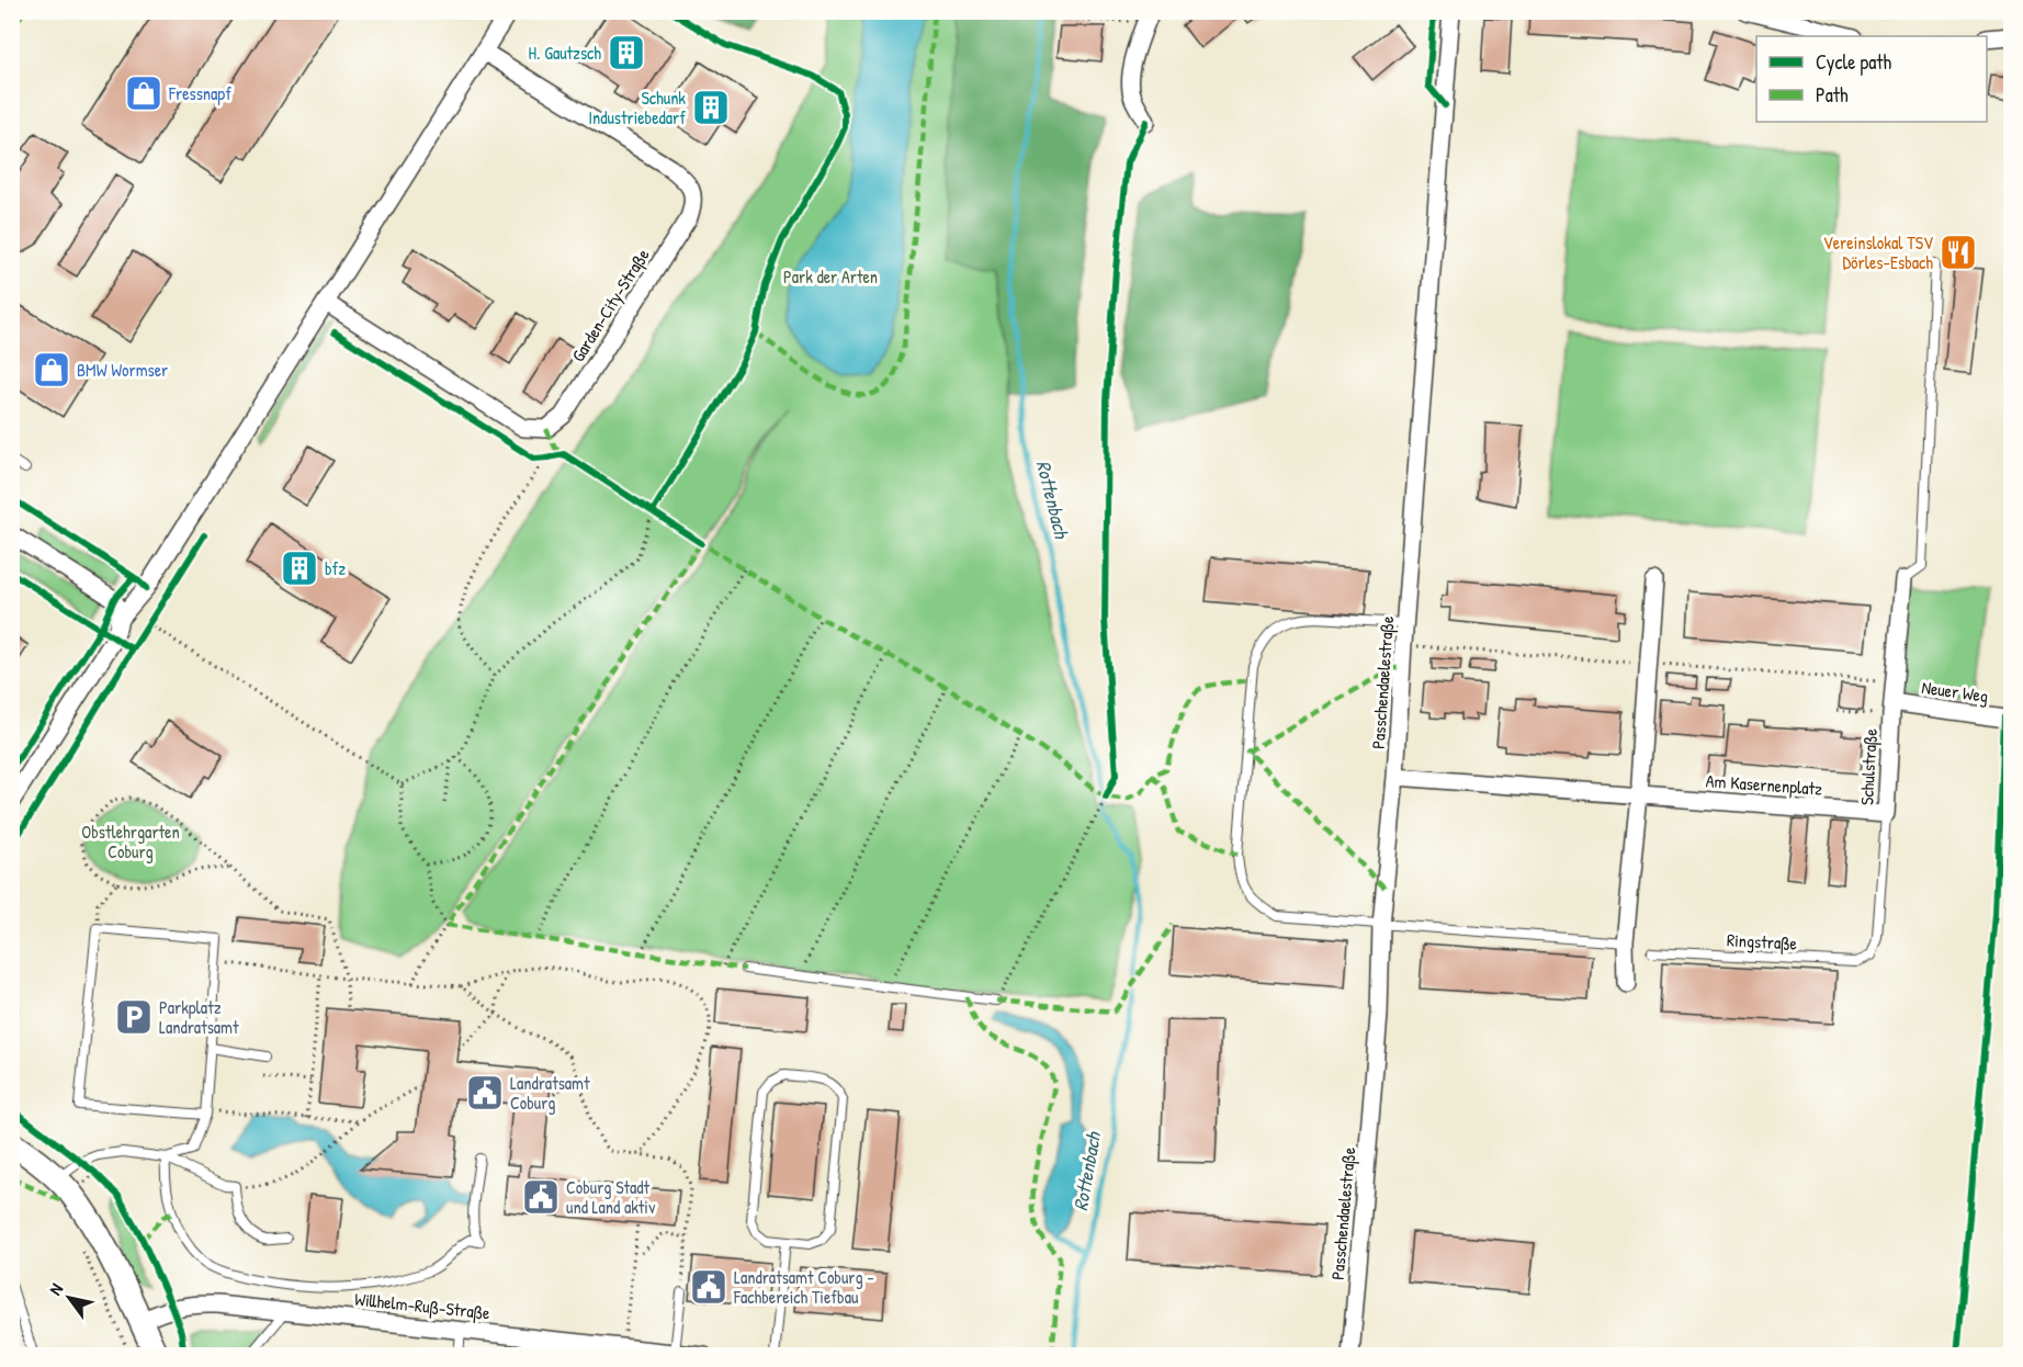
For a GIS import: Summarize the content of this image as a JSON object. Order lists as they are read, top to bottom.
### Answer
{
  "streets": {
    "street": [
      "Garden-City-Straße",
      "Passchendaelestraße",
      "Neuer Weg",
      "Schulstraße",
      "Am Kasernenplatz",
      "Willhelm-Ruß-Straße"
    ],
    "lane": ["Ringstraße"]
  },
  "crossings": [
    ["Passchendaelestraße", "Am Kasernenplatz"],
    ["Neuer Weg", "Schulstraße"],
    ["Schulstraße", "Am Kasernenplatz"],
    ["Schulstraße", "Ringstraße"]
  ],
  "water": ["Rottenbach"],
  "parks": ["Park der Arten", "Obstlehrgarten Coburg"],
  "places": {
    "building": ["H. Gautzsch", "Schunk Industriebedarf", "bfz"],
    "shop": ["Fressnapf", "BMW Wormser"],
    "restaurant": ["Vereinslokal TSV Dörles-Esbach"],
    "parking": ["Parkplatz Landratsamt"],
    "public building": ["Landratsamt Coburg", "Coburg Stadt und Land aktiv", "Landratsamt Coburg - Fachbereich Tiefbau"]
  },
  "legend": ["Cycle path", "Path"],
  "north": "top left"
}
